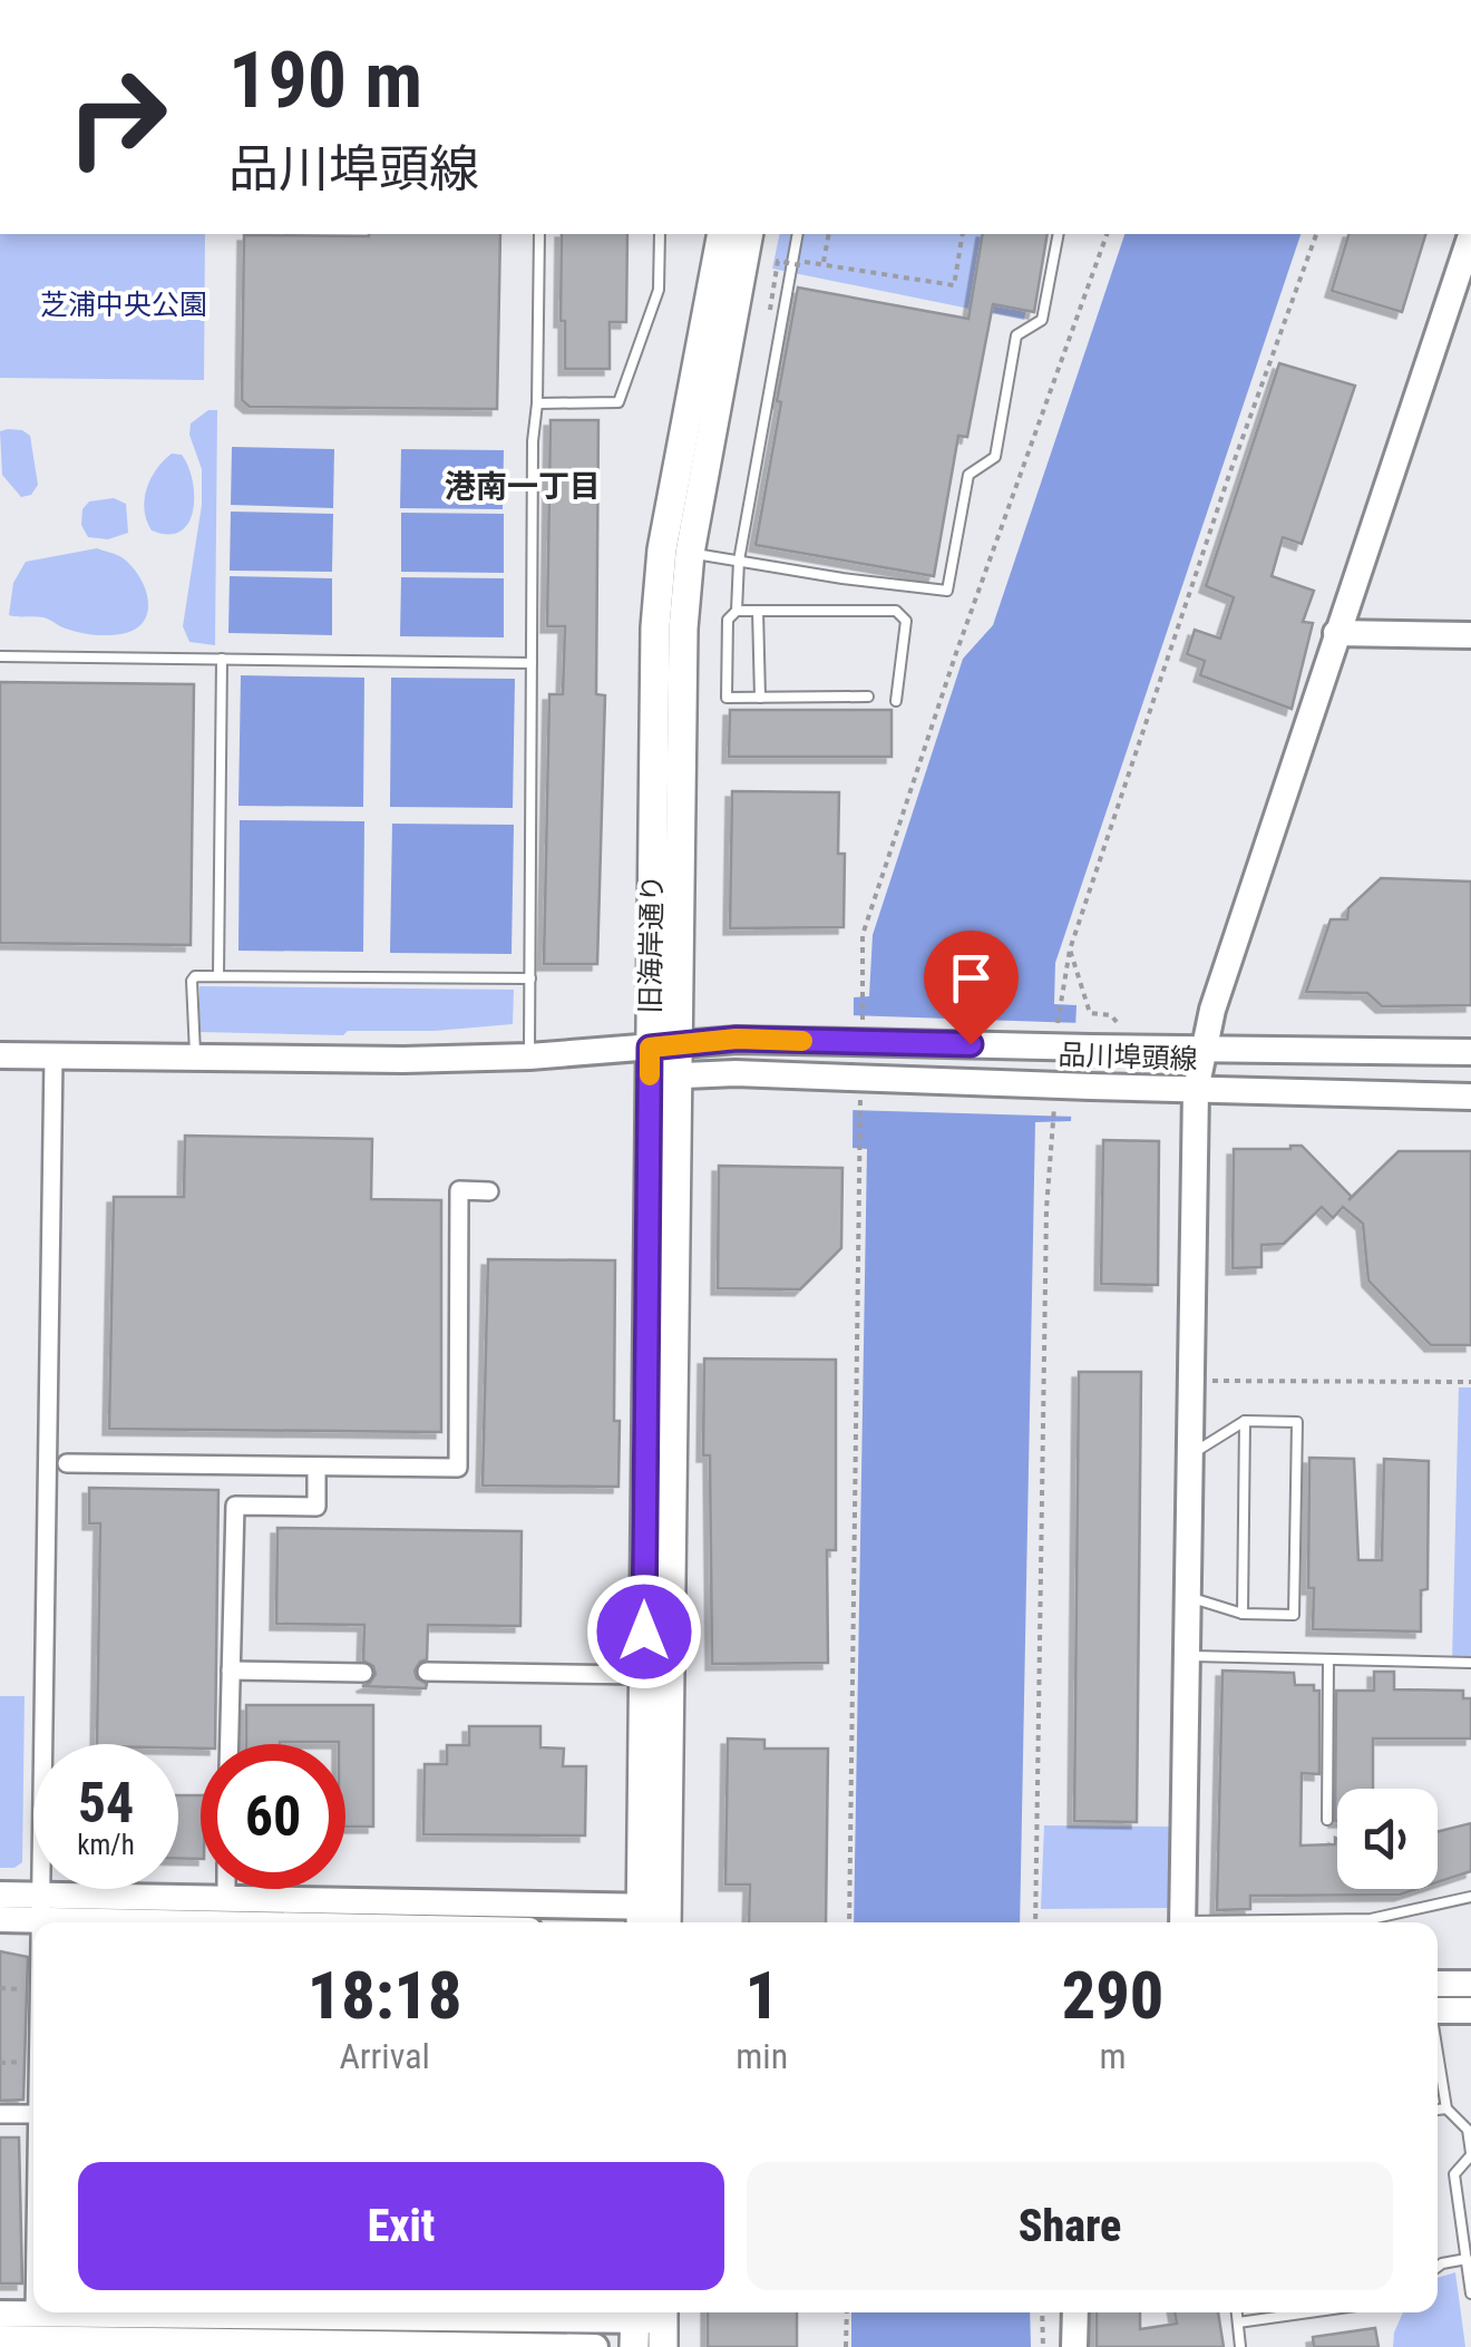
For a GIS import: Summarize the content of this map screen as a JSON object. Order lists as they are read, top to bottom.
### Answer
{
  "streets": {
    "main road": ["旧海岸通り"],
    "street": ["品川埠頭線"]
  },
  "crossings": [
    ["旧海岸通り", "品川埠頭線"]
  ],
  "districts": ["港南一丁目"],
  "parks": ["芝浦中央公園"],
  "page": {
    "turn": ["190 m", "品川埠頭線"],
    "speed": "54 km/h",
    "limit": "60",
    "eta": [
      "18:18",
      "Arrival",
      "1",
      "min",
      "290",
      "m"
    ],
    "buttons": ["Exit", "Share"]
  }
}
